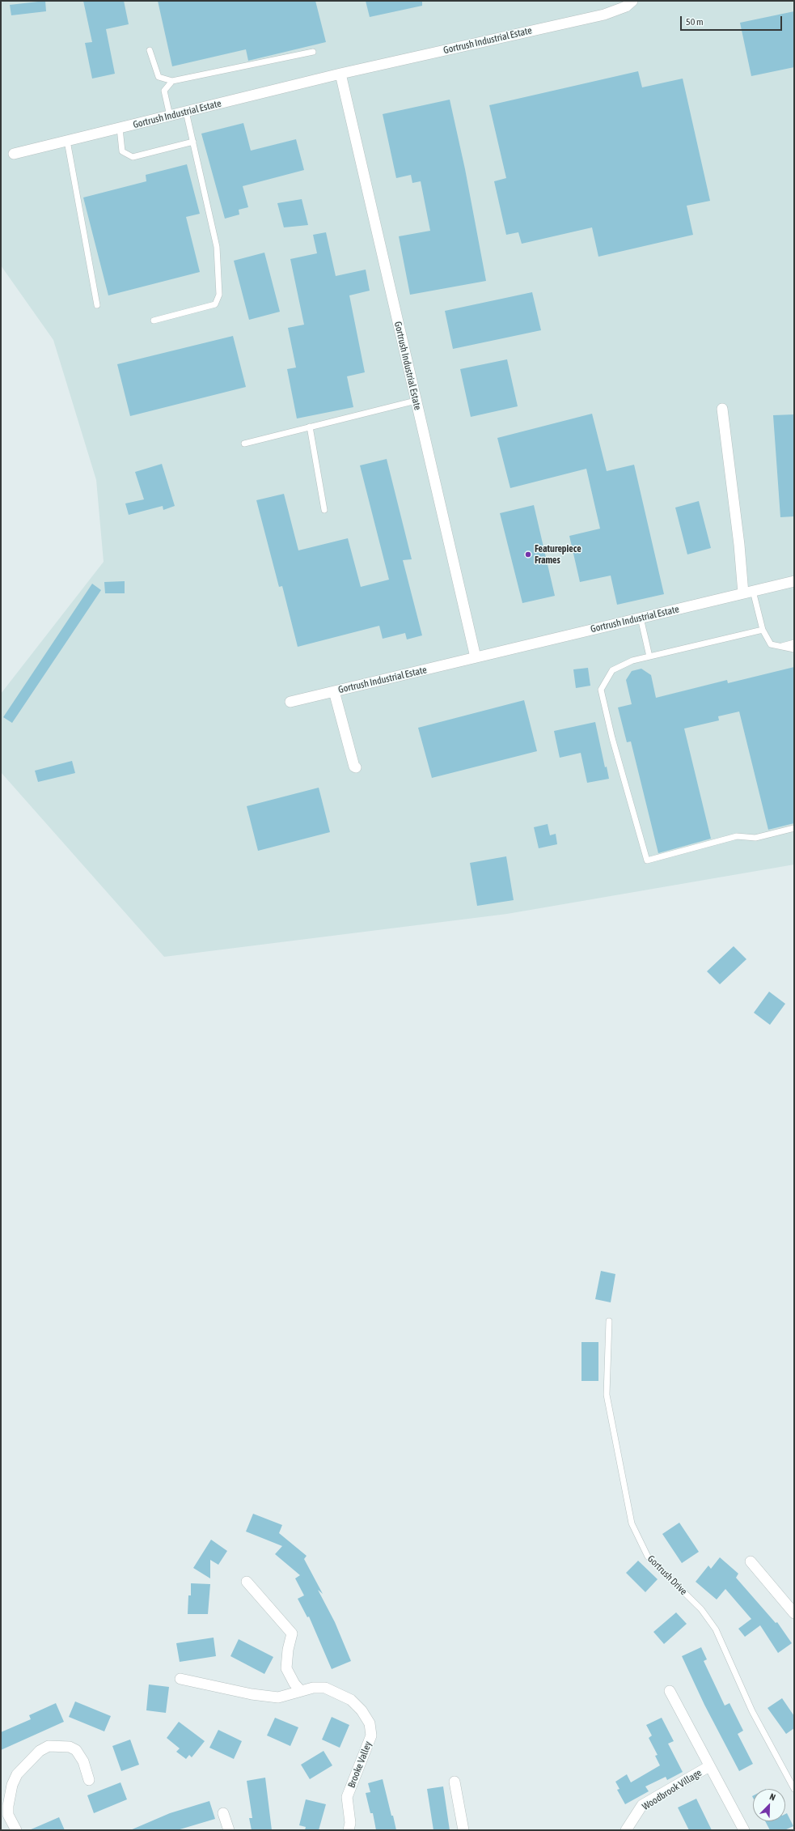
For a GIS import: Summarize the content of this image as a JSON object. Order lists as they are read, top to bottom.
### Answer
{
  "streets": {
    "street": ["Gortrush Industrial Estate", "Brooke Valley", "Woodbrook Village"],
    "lane": ["Gortrush Drive"]
  },
  "places": ["Featurepiece Frames"],
  "scale_bar": "50 m",
  "north": "top right"
}
